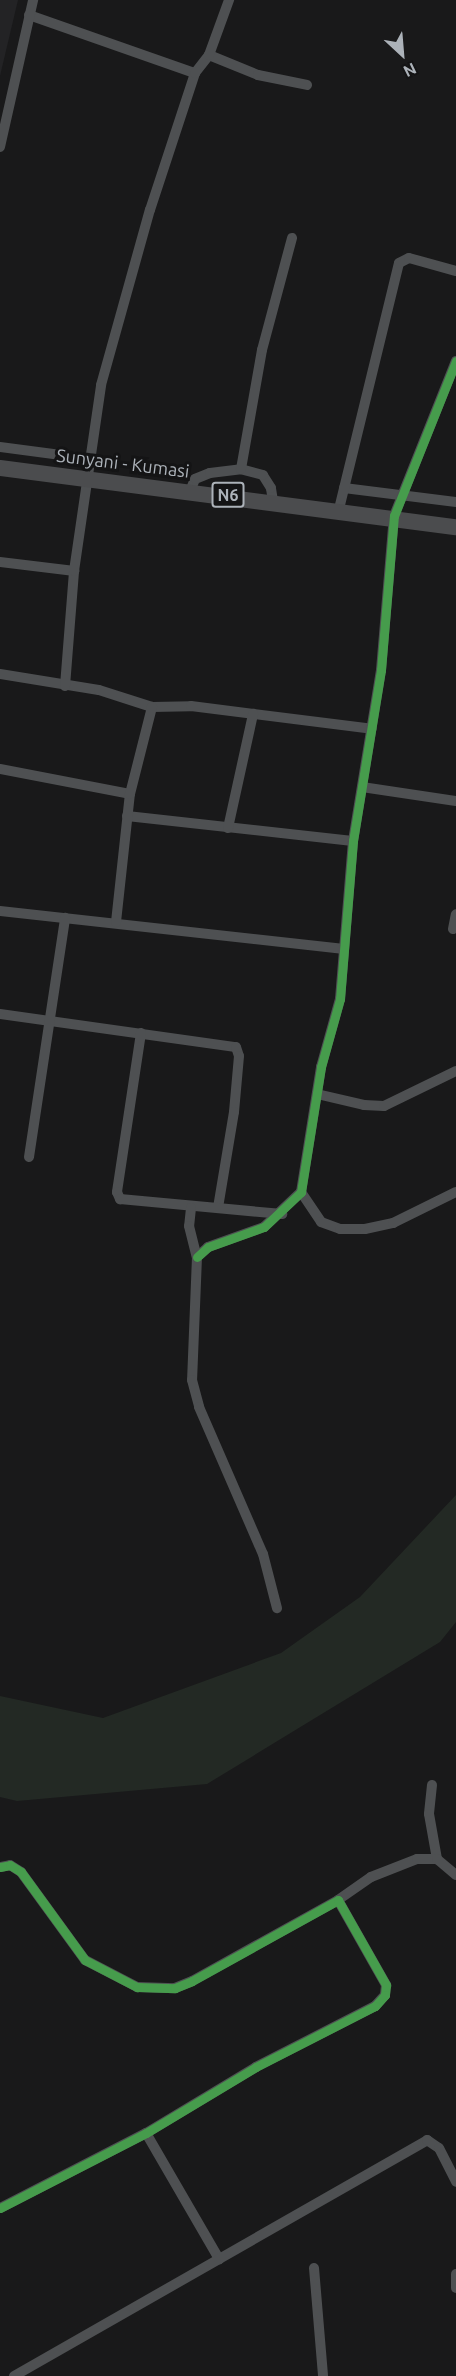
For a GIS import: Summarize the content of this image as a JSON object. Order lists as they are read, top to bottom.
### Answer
{
  "streets": {
    "main road": ["Sunyani - Kumasi", "N6"]
  },
  "north": "bottom right"
}
